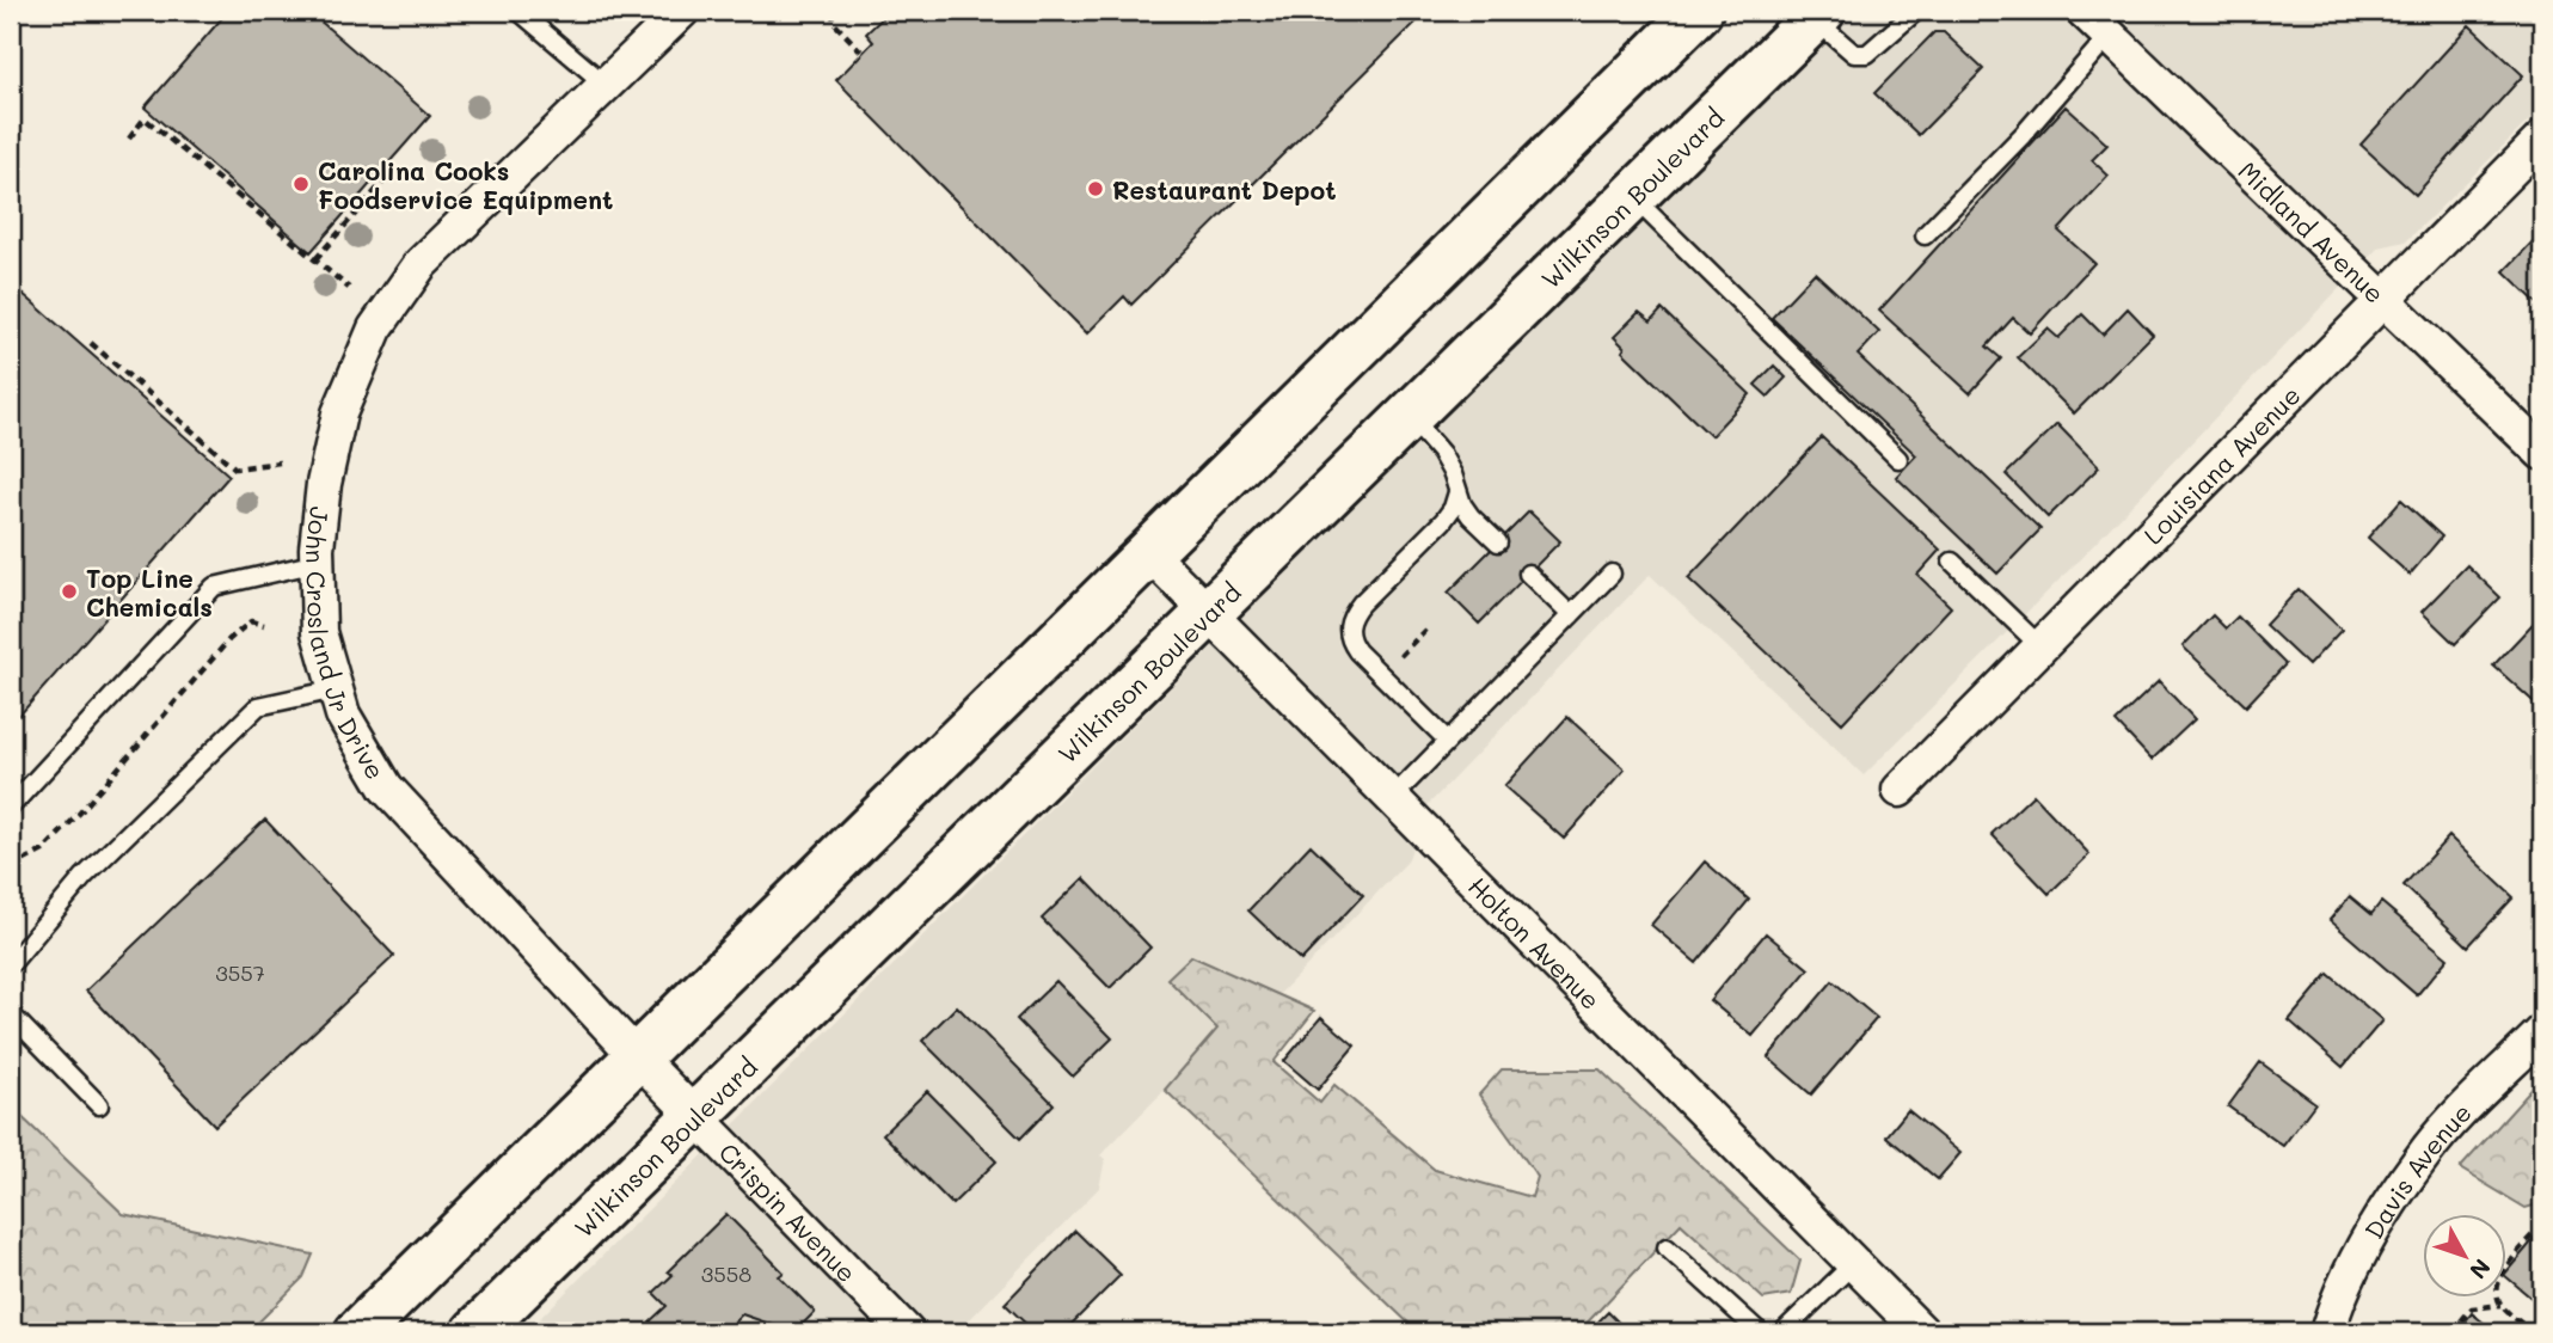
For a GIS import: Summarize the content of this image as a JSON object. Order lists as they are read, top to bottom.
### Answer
{
  "streets": {
    "main road": ["Wilkinson Boulevard"],
    "street": [
      "Midland Avenue",
      "Louisiana Avenue",
      "John Crosland Jr Drive",
      "Holton Avenue",
      "Davis Avenue",
      "Crispin Avenue"
    ]
  },
  "crossings": [
    ["Wilkinson Boulevard", "Holton Avenue"],
    ["Wilkinson Boulevard", "Crispin Avenue"],
    ["Midland Avenue", "Louisiana Avenue"],
    ["John Crosland Jr Drive", "Crispin Avenue"]
  ],
  "places": ["Carolina Cooks Foodservice Equipment", "Restaurant Depot", "Top Line Chemicals"],
  "house_numbers": ["3557", "3558"],
  "north": "bottom right"
}
